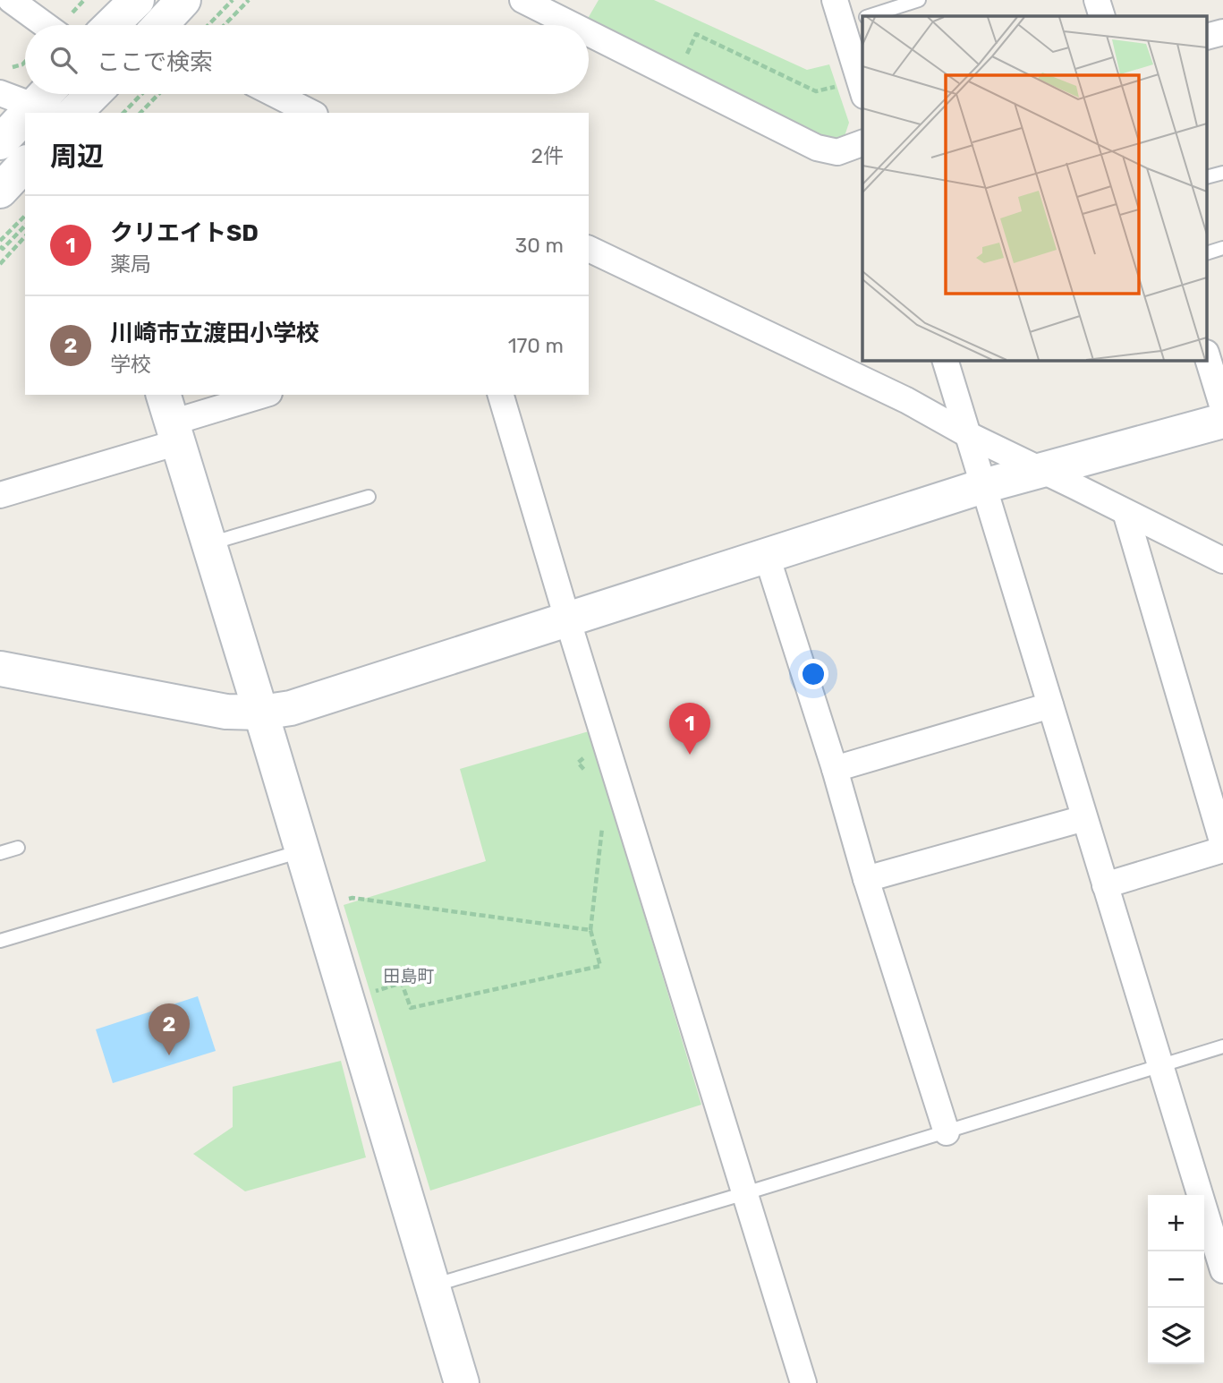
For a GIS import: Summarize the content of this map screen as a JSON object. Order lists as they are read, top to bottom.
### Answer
{
  "districts": ["田島町"],
  "page": {
    "search": "ここで検索",
    "heading": ["周辺", "2件"],
    "list": [
      {
        "mark": "1",
        "name": "クリエイトSD",
        "note": "薬局",
        "value": "30 m"
      },
      {
        "mark": "2",
        "name": "川崎市立渡田小学校",
        "note": "学校",
        "value": "170 m"
      }
    ],
    "pins": ["1", "2"],
    "map_buttons": ["+", "−"]
  }
}
